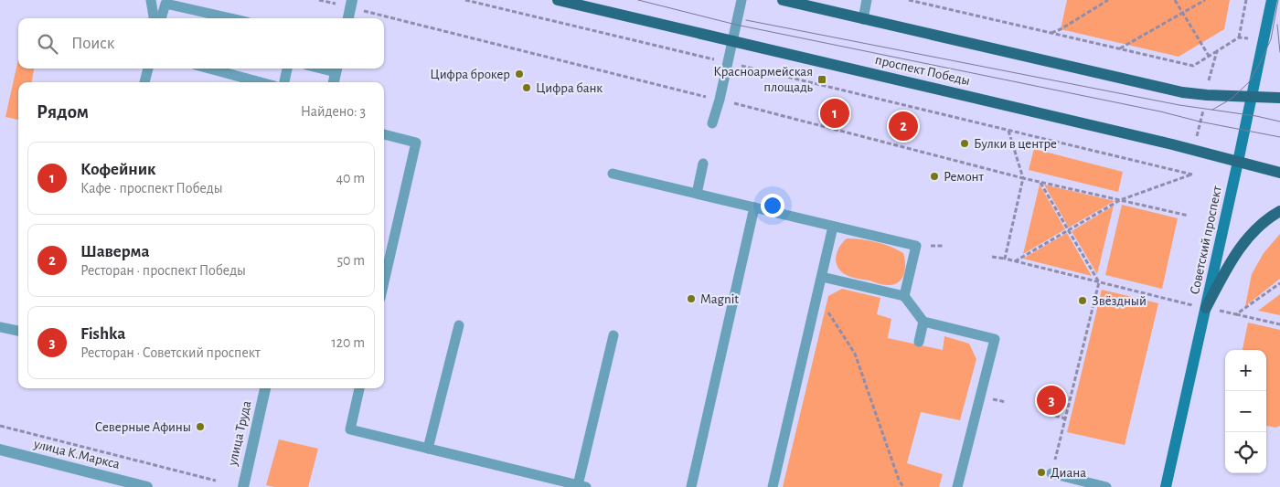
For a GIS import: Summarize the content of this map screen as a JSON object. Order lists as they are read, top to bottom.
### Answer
{
  "streets": {
    "main road": ["проспект Победы"],
    "street": ["Советский проспект", "улица Труда", "улица К.Маркса"]
  },
  "crossings": [
    ["проспект Победы", "Советский проспект"]
  ],
  "places": {
    "other": [
      "Цифра брокер",
      "Цифра банк",
      "Булки в центре",
      "Ремонт",
      "Magnit",
      "Звёздный",
      "Северные Афины",
      "Диана"
    ],
    "transit": ["Красноармейская площадь"]
  },
  "page": {
    "search": "Поиск",
    "heading": ["Рядом", "Найдено: 3"],
    "pins": ["1", "2", "3"],
    "list": [
      {
        "mark": "1",
        "name": "Кофейник",
        "note": "Кафе · проспект Победы",
        "value": "40 m"
      },
      {
        "mark": "2",
        "name": "Шаверма",
        "note": "Ресторан · проспект Победы",
        "value": "50 m"
      },
      {
        "mark": "3",
        "name": "Fishka",
        "note": "Ресторан · Советский проспект",
        "value": "120 m"
      }
    ],
    "map_buttons": ["+", "−"]
  }
}
